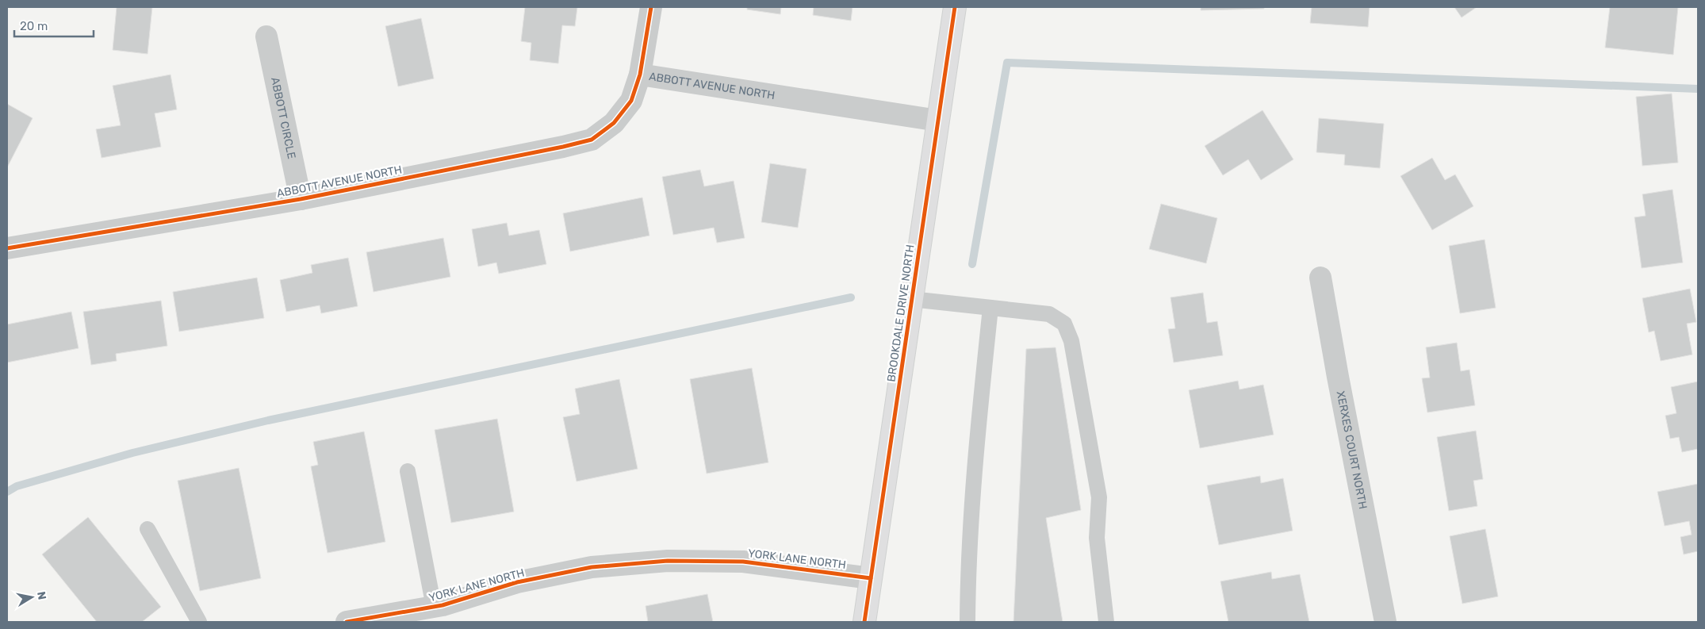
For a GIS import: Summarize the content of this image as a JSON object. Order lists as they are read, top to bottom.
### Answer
{
  "streets": {
    "street": [
      "ABBOTT AVENUE NORTH",
      "ABBOTT CIRCLE",
      "BROOKDALE DRIVE NORTH",
      "XERXES COURT NORTH",
      "YORK LANE NORTH"
    ]
  },
  "crossings": [
    ["ABBOTT AVENUE NORTH", "ABBOTT CIRCLE"],
    ["ABBOTT AVENUE NORTH", "BROOKDALE DRIVE NORTH"],
    ["BROOKDALE DRIVE NORTH", "YORK LANE NORTH"]
  ],
  "scale_bar": "20 m",
  "north": "right"
}
